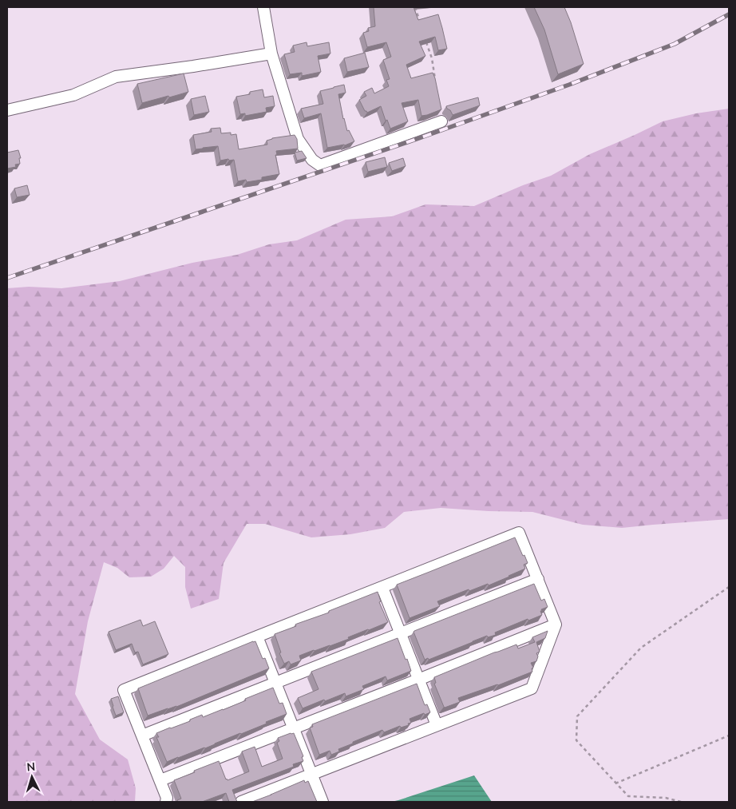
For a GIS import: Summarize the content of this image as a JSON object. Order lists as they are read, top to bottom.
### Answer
{
  "north": "top"
}
